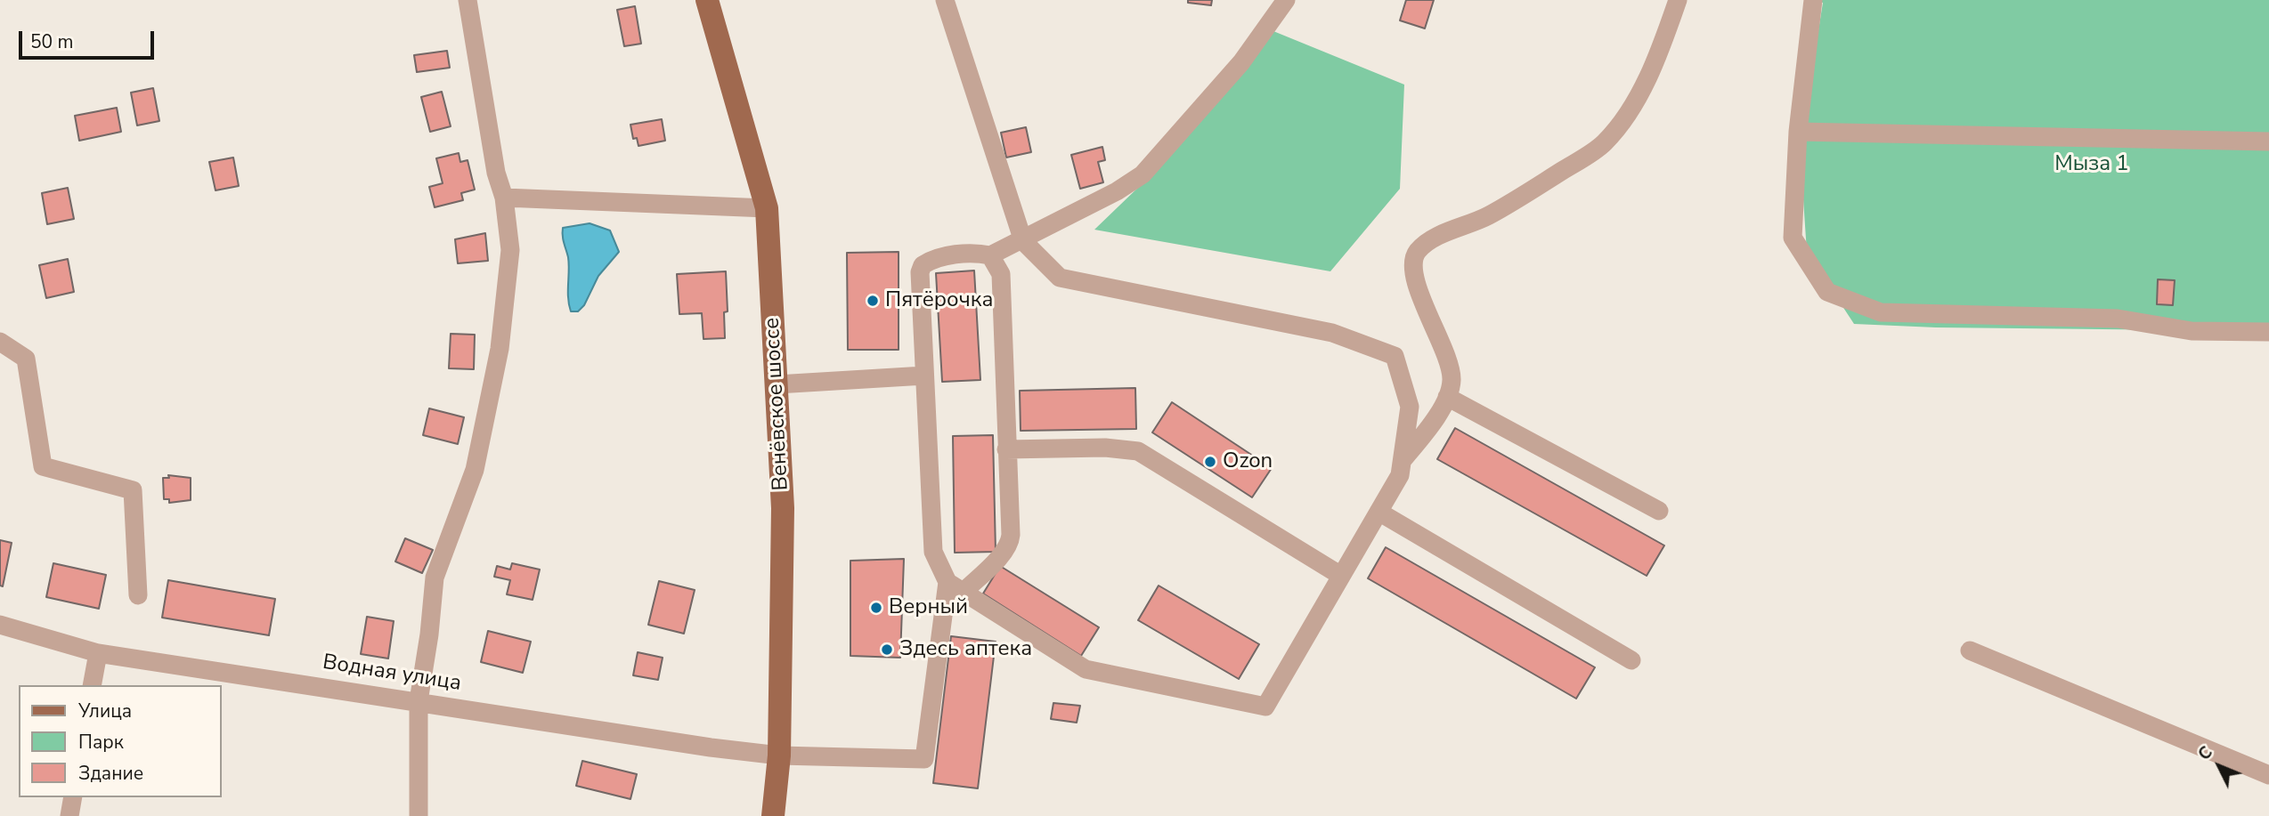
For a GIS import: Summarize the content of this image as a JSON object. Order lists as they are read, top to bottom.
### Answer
{
  "streets": {
    "main road": ["Венёвское шоссе"],
    "street": ["Водная улица"]
  },
  "crossings": [
    ["Венёвское шоссе", "Водная улица"]
  ],
  "parks": ["Мыза 1"],
  "places": [
    "Пятёрочка",
    "Ozon",
    "Верный",
    "Здесь аптека"
  ],
  "legend": ["Улица", "Парк", "Здание"],
  "scale_bar": "50 m",
  "north": "top left"
}
